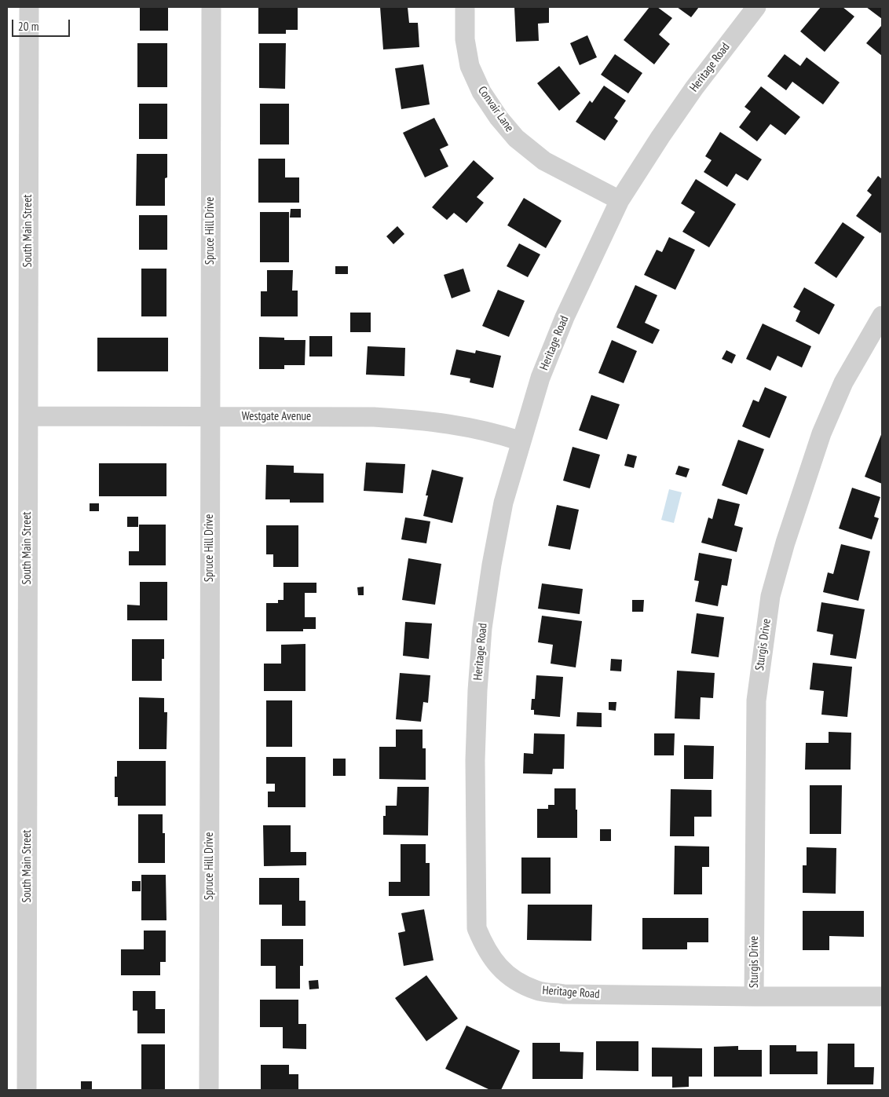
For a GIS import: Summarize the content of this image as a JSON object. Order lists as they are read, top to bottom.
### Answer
{
  "streets": {
    "street": [
      "Heritage Road",
      "Convair Lane",
      "South Main Street",
      "Spruce Hill Drive",
      "Westgate Avenue",
      "Sturgis Drive"
    ]
  },
  "crossings": [
    ["Heritage Road", "Convair Lane"],
    ["Heritage Road", "Westgate Avenue"],
    ["Heritage Road", "Sturgis Drive"],
    ["South Main Street", "Westgate Avenue"],
    ["Spruce Hill Drive", "Westgate Avenue"]
  ],
  "scale_bar": "20 m"
}
